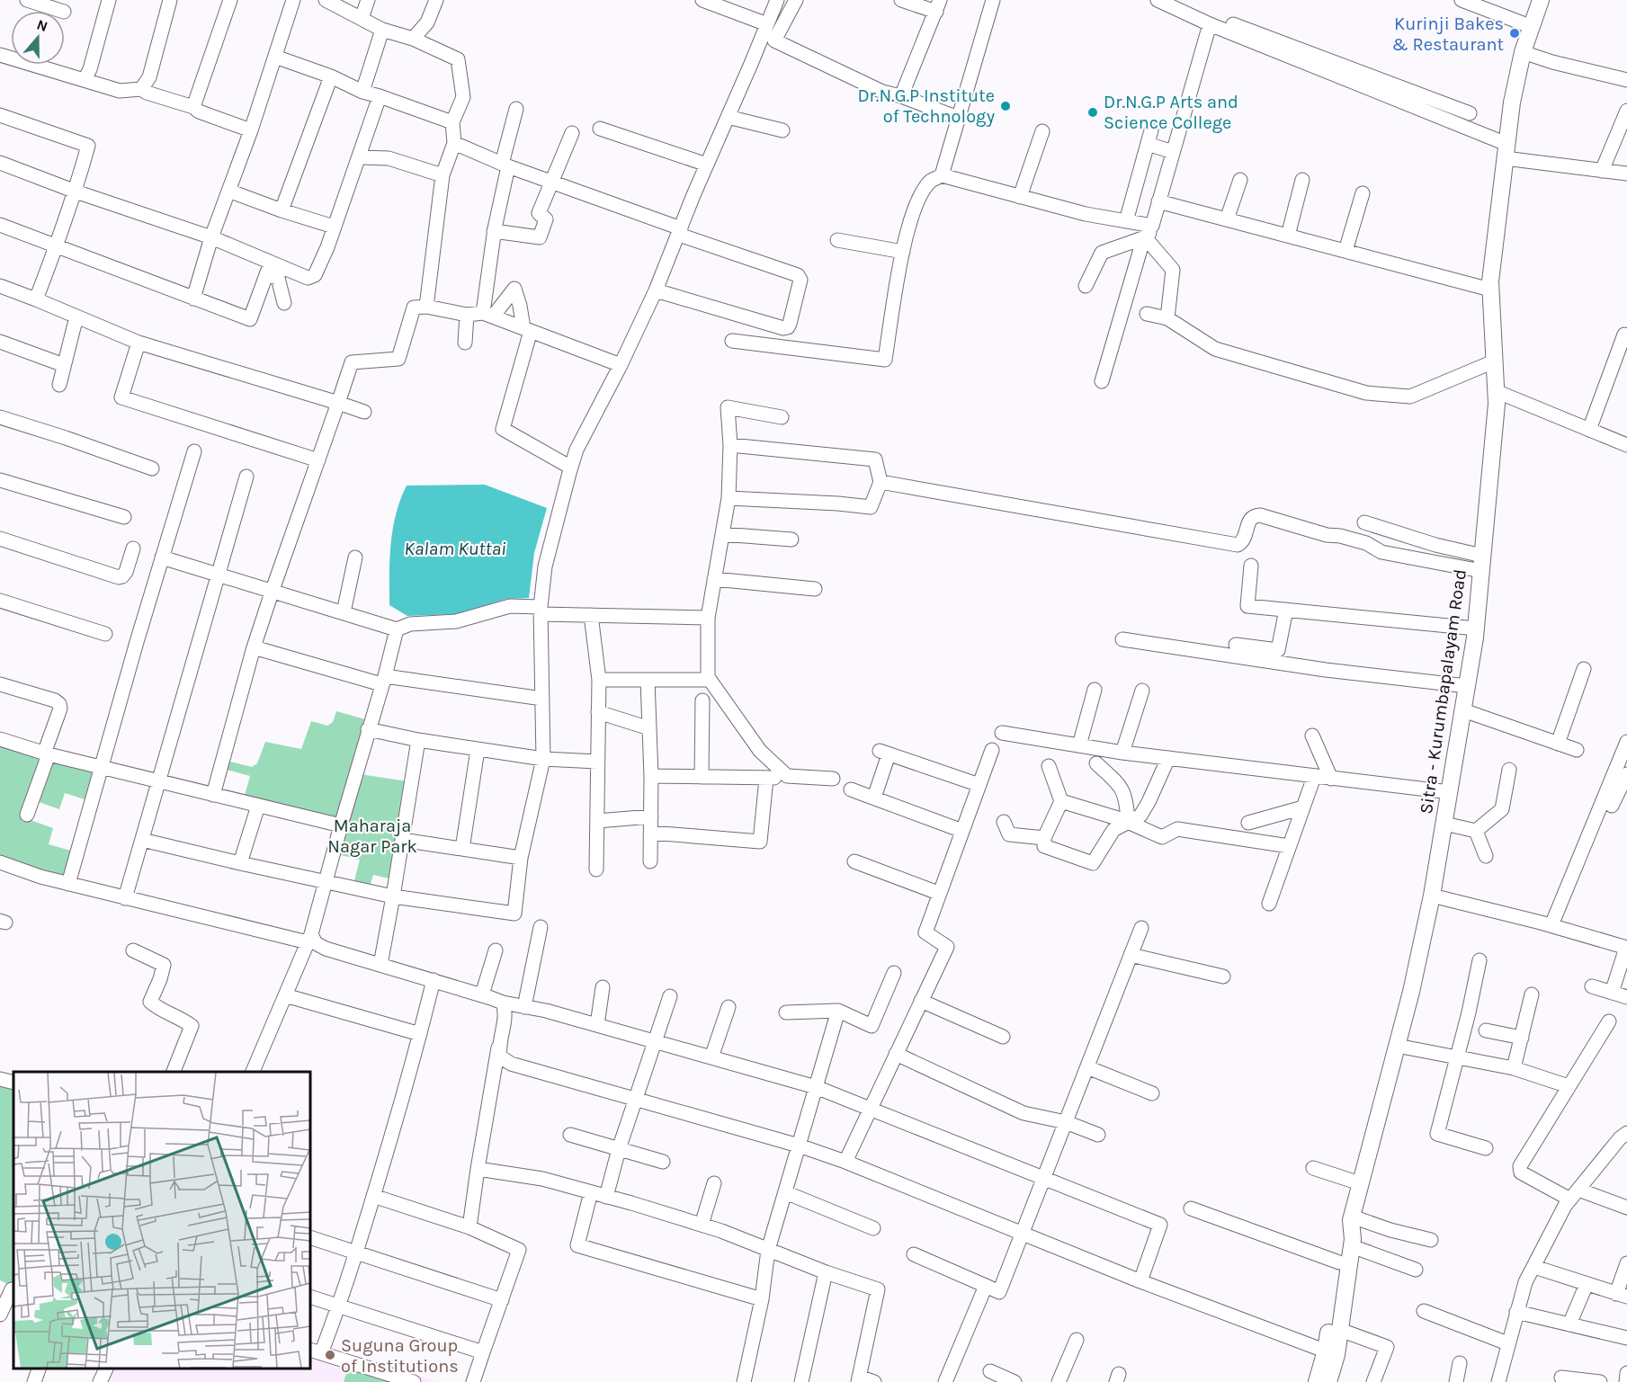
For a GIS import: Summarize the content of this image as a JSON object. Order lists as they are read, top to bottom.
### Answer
{
  "streets": {
    "main road": ["Sitra - Kurumbapalayam Road"]
  },
  "water": ["Kalam Kuttai"],
  "parks": ["Maharaja Nagar Park"],
  "places": [
    "Kurinji Bakes & Restaurant",
    "Dr.N.G.P Institute of Technology",
    "Dr.N.G.P Arts and Science College",
    "Suguna Group of Institutions"
  ],
  "north": "top"
}
